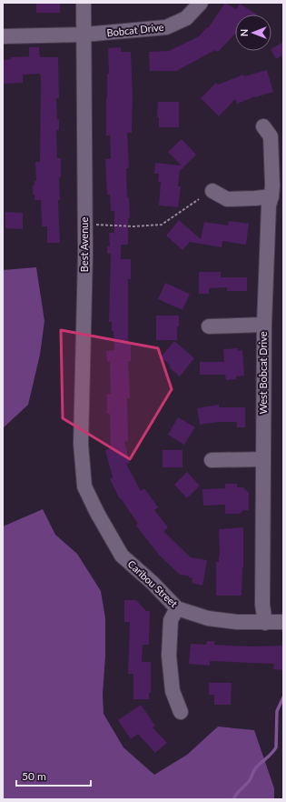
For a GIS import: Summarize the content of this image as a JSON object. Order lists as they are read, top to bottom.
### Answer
{
  "streets": {
    "street": [
      "Bobcat Drive",
      "Best Avenue",
      "West Bobcat Drive",
      "Caribou Street"
    ]
  },
  "crossings": [
    ["Bobcat Drive", "Best Avenue"],
    ["Best Avenue", "Caribou Street"],
    ["West Bobcat Drive", "Caribou Street"]
  ],
  "scale_bar": "50 m",
  "north": "left"
}
